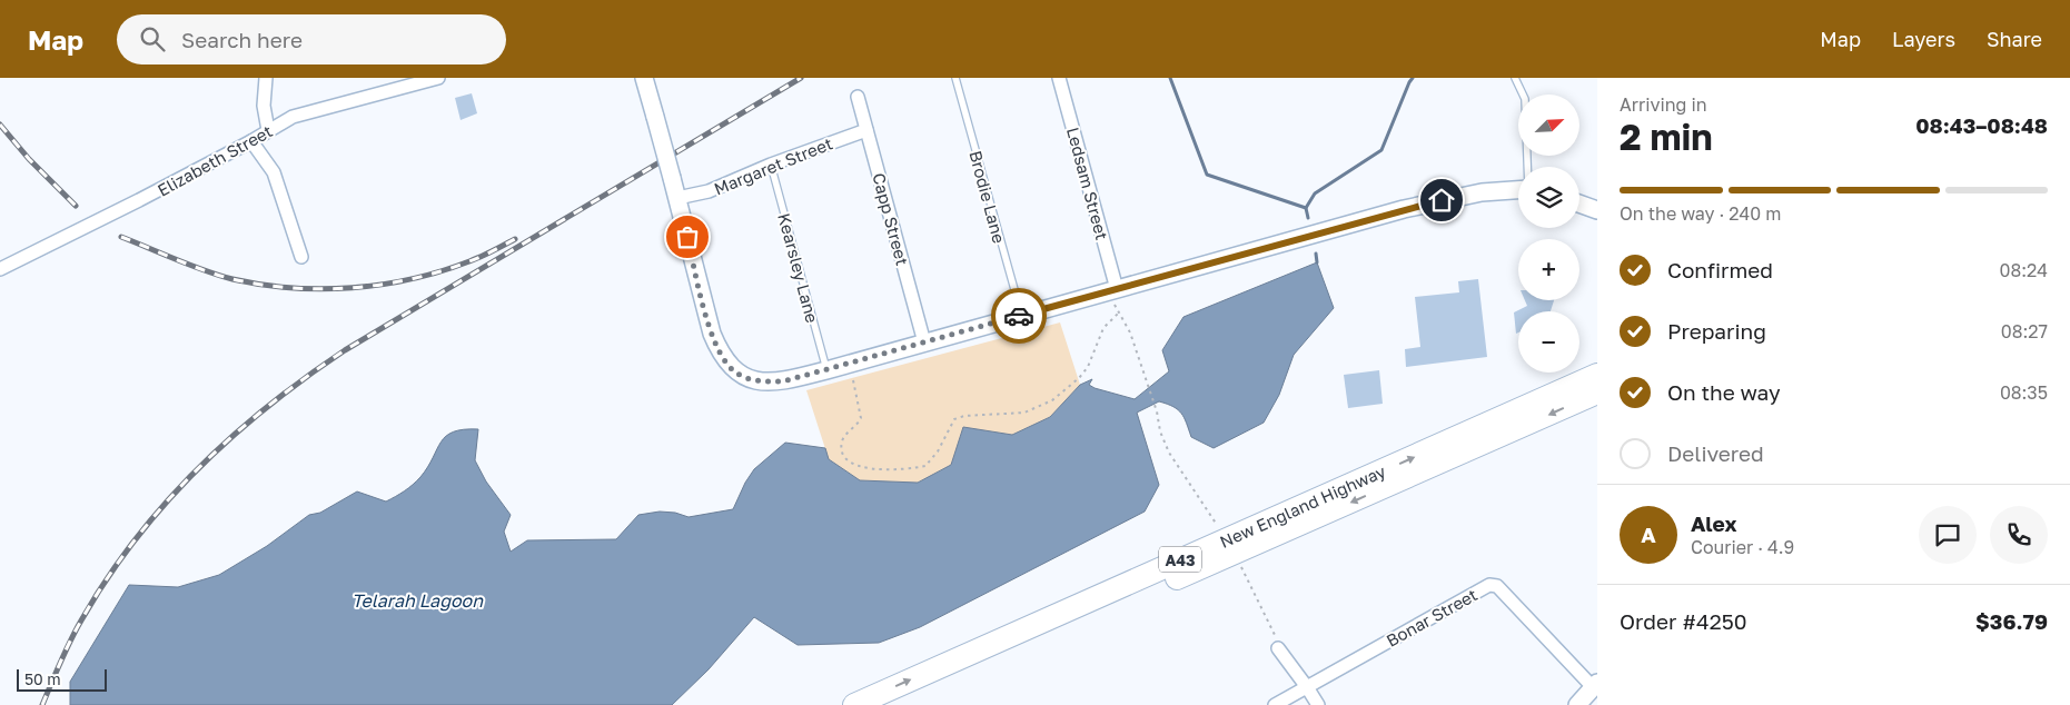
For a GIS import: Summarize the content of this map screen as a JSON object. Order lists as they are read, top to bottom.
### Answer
{
  "streets": {
    "highway": ["New England Highway", "A43"],
    "street": [
      "Elizabeth Street",
      "Margaret Street",
      "Ledsam Street",
      "Capp Street",
      "Bonar Street"
    ],
    "lane": ["Brodie Lane", "Kearsley Lane"]
  },
  "crossings": [
    ["Margaret Street", "Capp Street"],
    ["Margaret Street", "Kearsley Lane"]
  ],
  "water": ["Telarah Lagoon"],
  "scale_bar": "50 m",
  "north": "top right",
  "page": {
    "header": "Map",
    "search": "Search here",
    "nav": ["Map", "Layers", "Share"],
    "heading": ["2 min", "Arriving in", "08:43–08:48"],
    "panel": [
      "Alex",
      "Courier · 4.9",
      "Order #4250",
      "$36.79"
    ],
    "map_buttons": ["+", "−"],
    "bar": "On the way · 240 m",
    "list": [
      ["Confirmed", "08:24"],
      ["Preparing", "08:27"],
      ["On the way", "08:35"],
      "Delivered"
    ],
    "round": "A",
    "scale": "50 m"
  }
}
